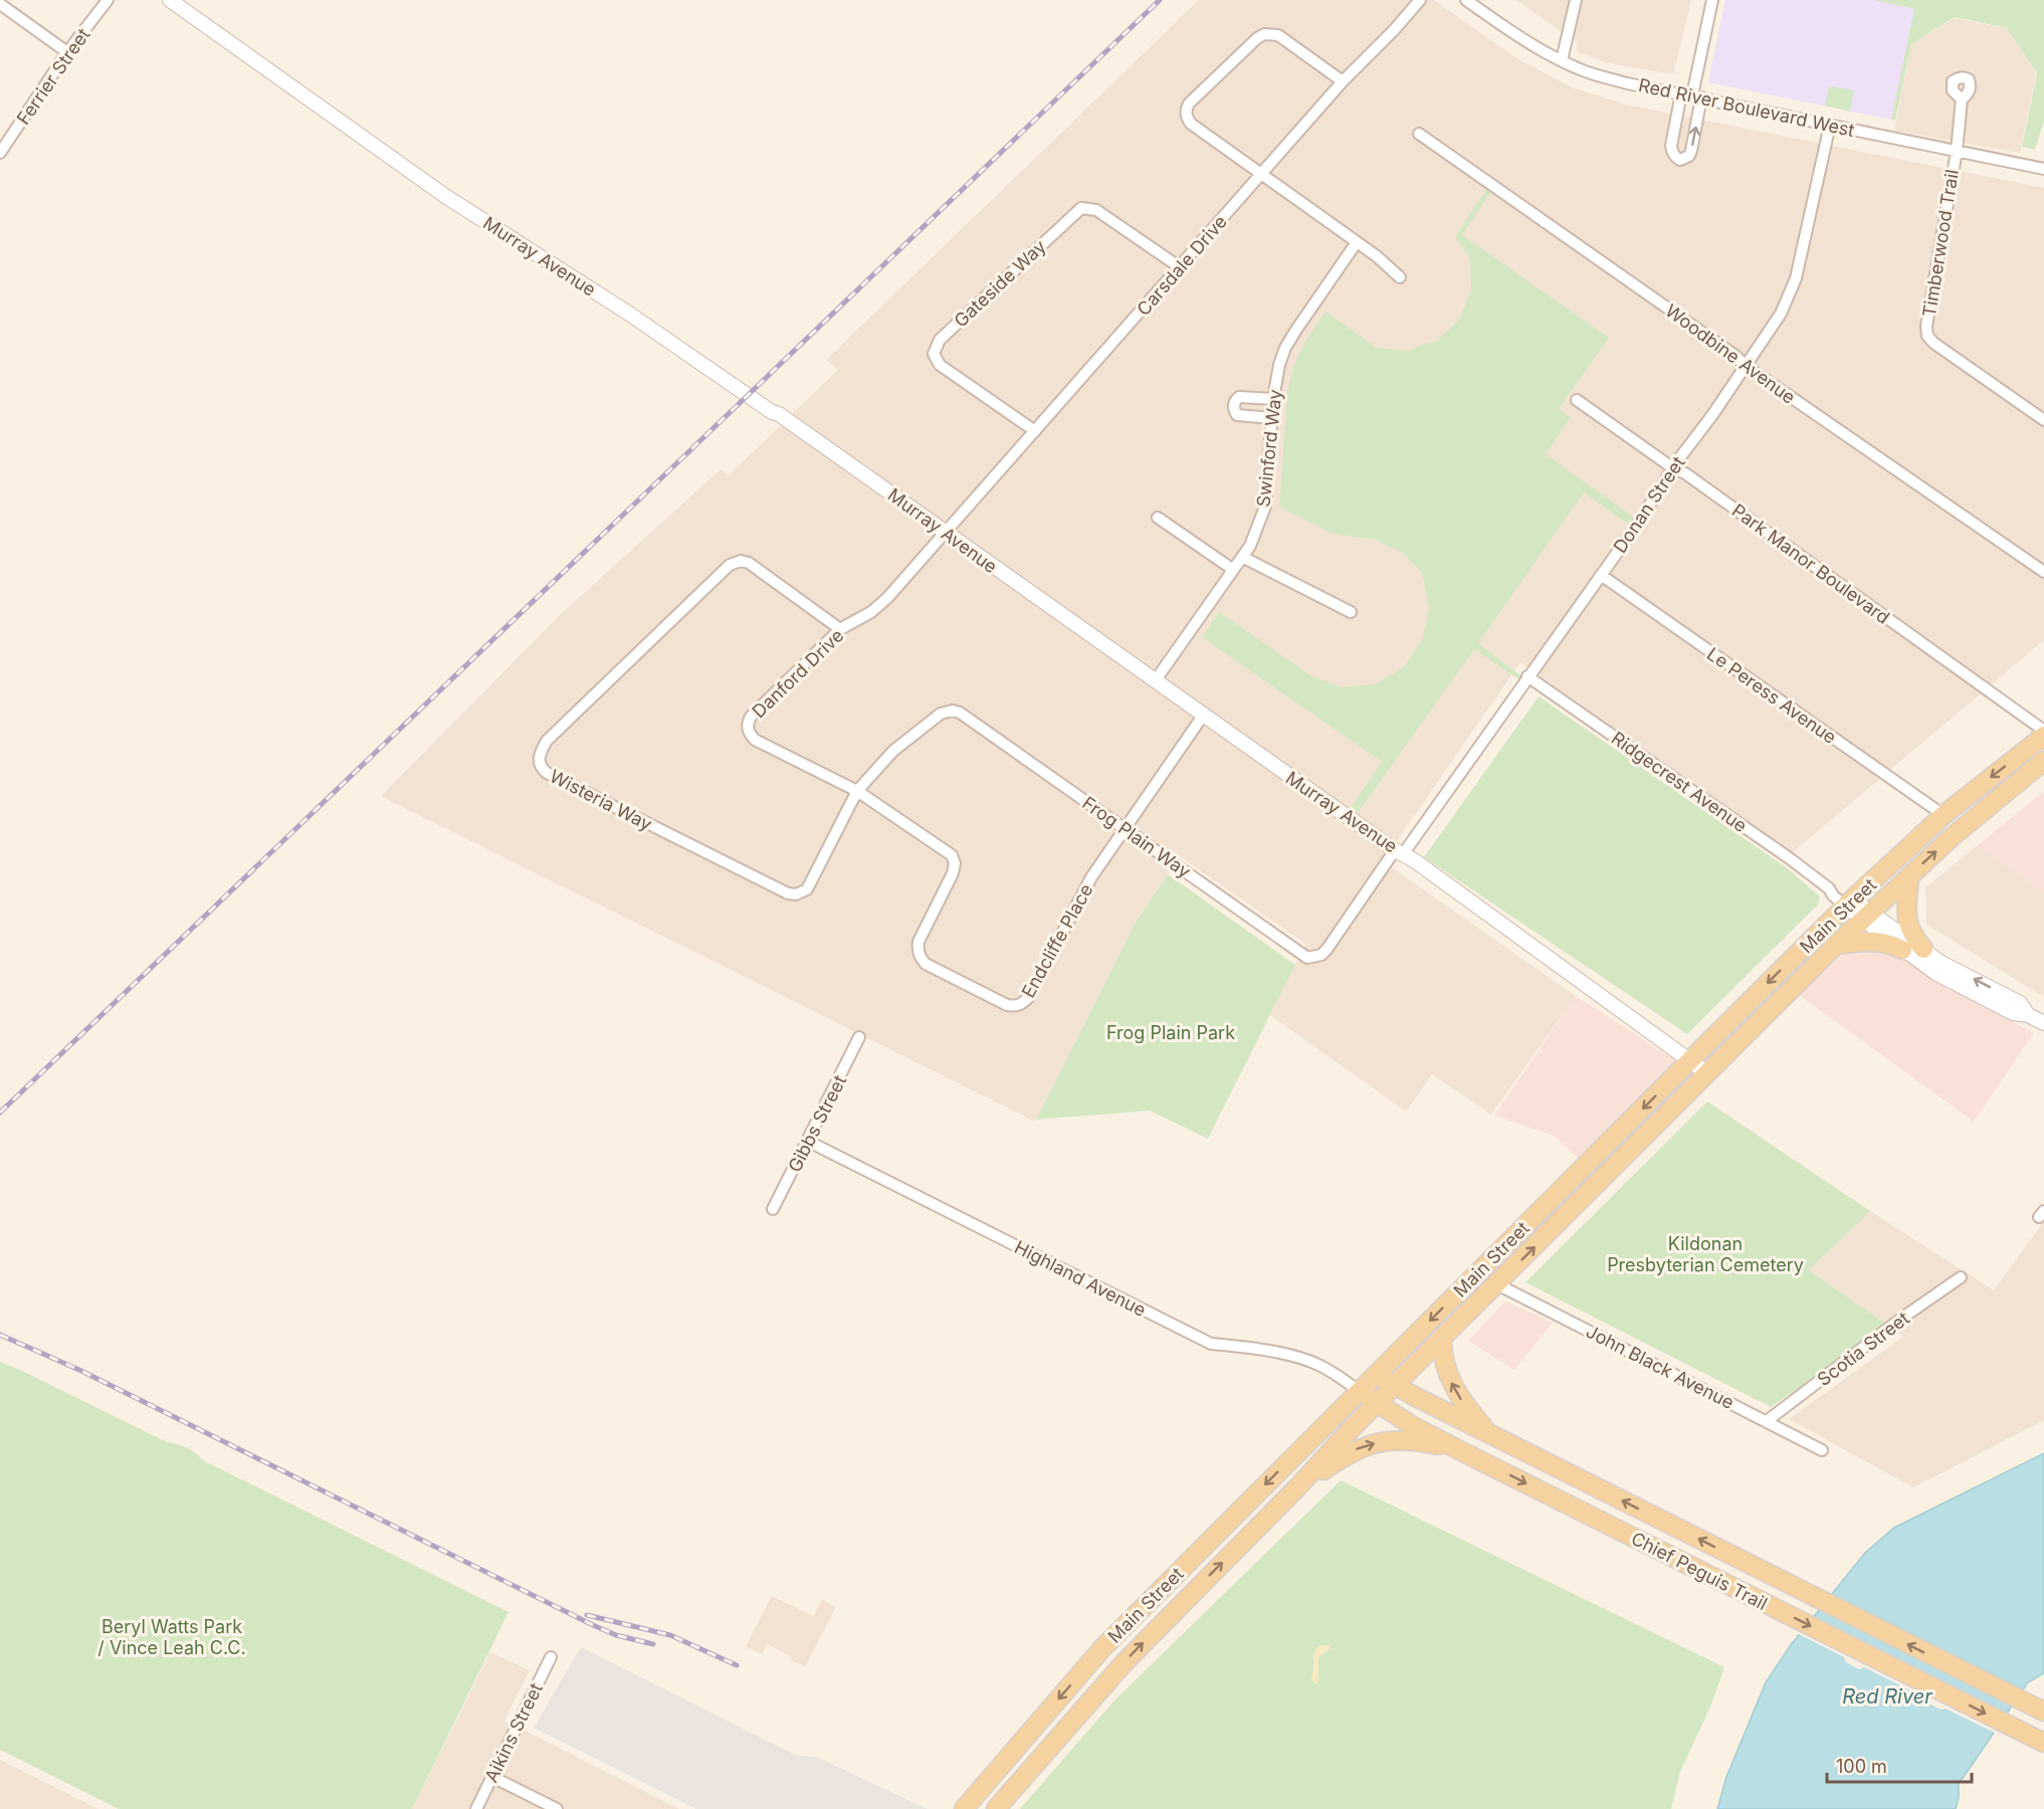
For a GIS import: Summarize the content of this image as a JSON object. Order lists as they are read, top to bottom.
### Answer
{
  "streets": {
    "main road": ["Main Street", "Chief Peguis Trail"],
    "street": [
      "Ferrier Street",
      "Red River Boulevard West",
      "Timberwood Trail",
      "Murray Avenue",
      "Carsdale Drive",
      "Gateside Way",
      "Woodbine Avenue",
      "Swinford Way",
      "Donan Street",
      "Park Manor Boulevard",
      "Danford Drive",
      "Le Peress Avenue",
      "Ridgecrest Avenue",
      "Wisteria Way",
      "Frog Plain Way",
      "Endcliffe Place",
      "Gibbs Street",
      "Highland Avenue",
      "Scotia Street",
      "John Black Avenue",
      "Aikins Street"
    ]
  },
  "crossings": [
    ["Red River Boulevard West", "Timberwood Trail"],
    ["Red River Boulevard West", "Donan Street"],
    ["Murray Avenue", "Carsdale Drive"],
    ["Murray Avenue", "Swinford Way"],
    ["Murray Avenue", "Donan Street"],
    ["Murray Avenue", "Danford Drive"],
    ["Murray Avenue", "Frog Plain Way"],
    ["Murray Avenue", "Main Street"],
    ["Murray Avenue", "Endcliffe Place"],
    ["Carsdale Drive", "Gateside Way"],
    ["Carsdale Drive", "Danford Drive"],
    ["Woodbine Avenue", "Donan Street"],
    ["Donan Street", "Park Manor Boulevard"],
    ["Donan Street", "Le Peress Avenue"],
    ["Donan Street", "Ridgecrest Avenue"],
    ["Donan Street", "Frog Plain Way"],
    ["Danford Drive", "Wisteria Way"],
    ["Danford Drive", "Frog Plain Way"],
    ["Danford Drive", "Endcliffe Place"],
    ["Le Peress Avenue", "Main Street"],
    ["Ridgecrest Avenue", "Main Street"],
    ["Wisteria Way", "Frog Plain Way"],
    ["Wisteria Way", "Endcliffe Place"],
    ["Frog Plain Way", "Endcliffe Place"],
    ["Main Street", "Highland Avenue"],
    ["Main Street", "John Black Avenue"],
    ["Main Street", "Chief Peguis Trail"],
    ["Gibbs Street", "Highland Avenue"],
    ["Highland Avenue", "Chief Peguis Trail"],
    ["Scotia Street", "John Black Avenue"]
  ],
  "water": ["Red River"],
  "parks": ["Frog Plain Park", "Kildonan Presbyterian Cemetery", "Beryl Watts Park / Vince Leah C.C."],
  "scale_bar": "100 m"
}
